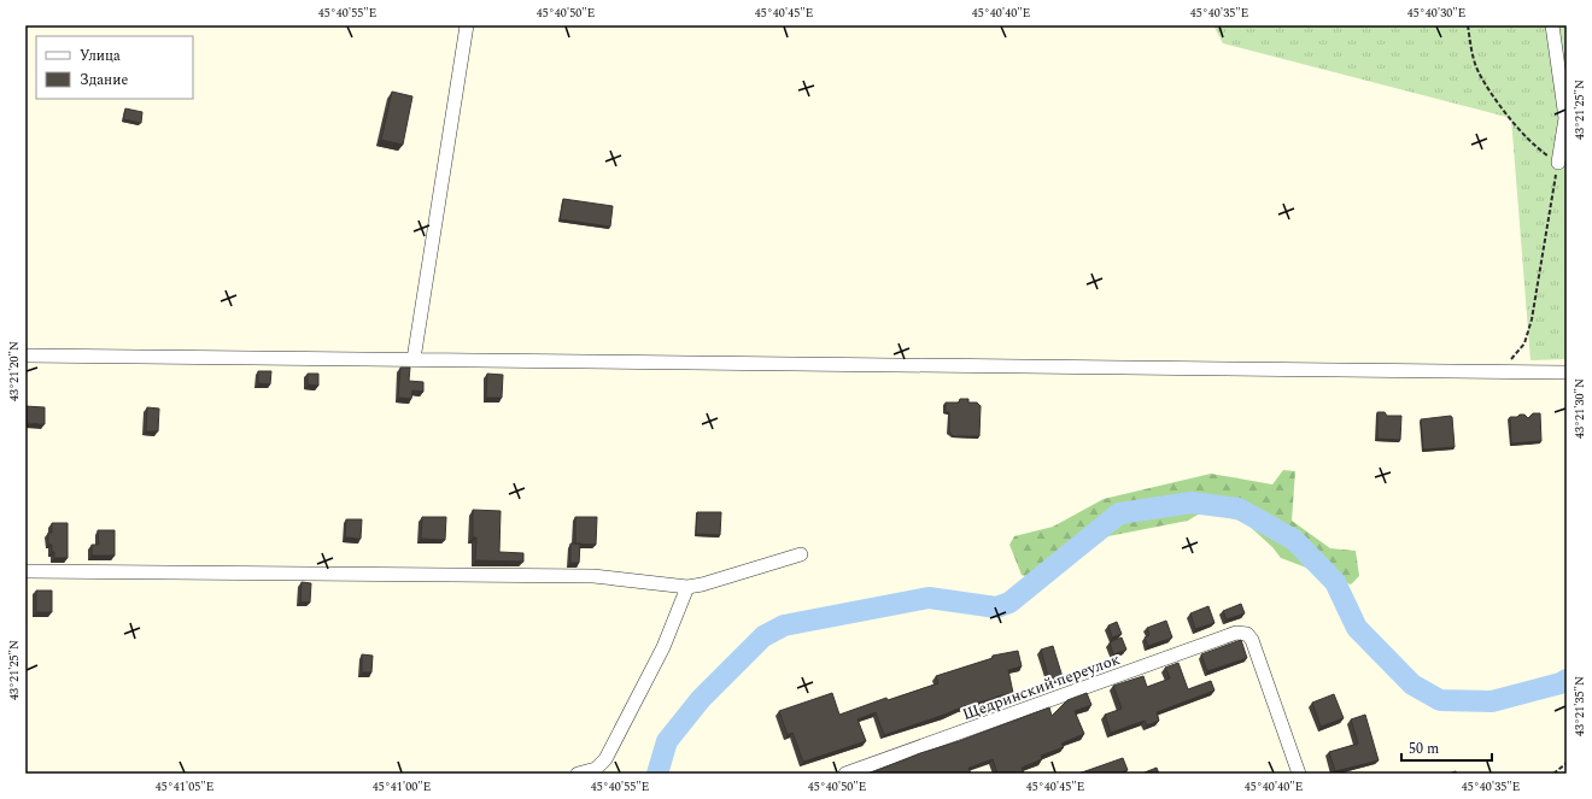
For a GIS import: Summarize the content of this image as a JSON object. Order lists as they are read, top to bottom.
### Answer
{
  "streets": {
    "street": ["Щедринский переулок"]
  },
  "legend": ["Улица", "Здание"],
  "scale_bar": "50 m",
  "coordinates": [
    "45°40'55\"E",
    "45°40'50\"E",
    "45°40'45\"E",
    "45°40'40\"E",
    "45°40'35\"E",
    "45°40'30\"E",
    "43°21'25\"N",
    "43°21'20\"N",
    "43°21'30\"N",
    "43°21'35\"N",
    "45°41'05\"E",
    "45°41'00\"E"
  ]
}
